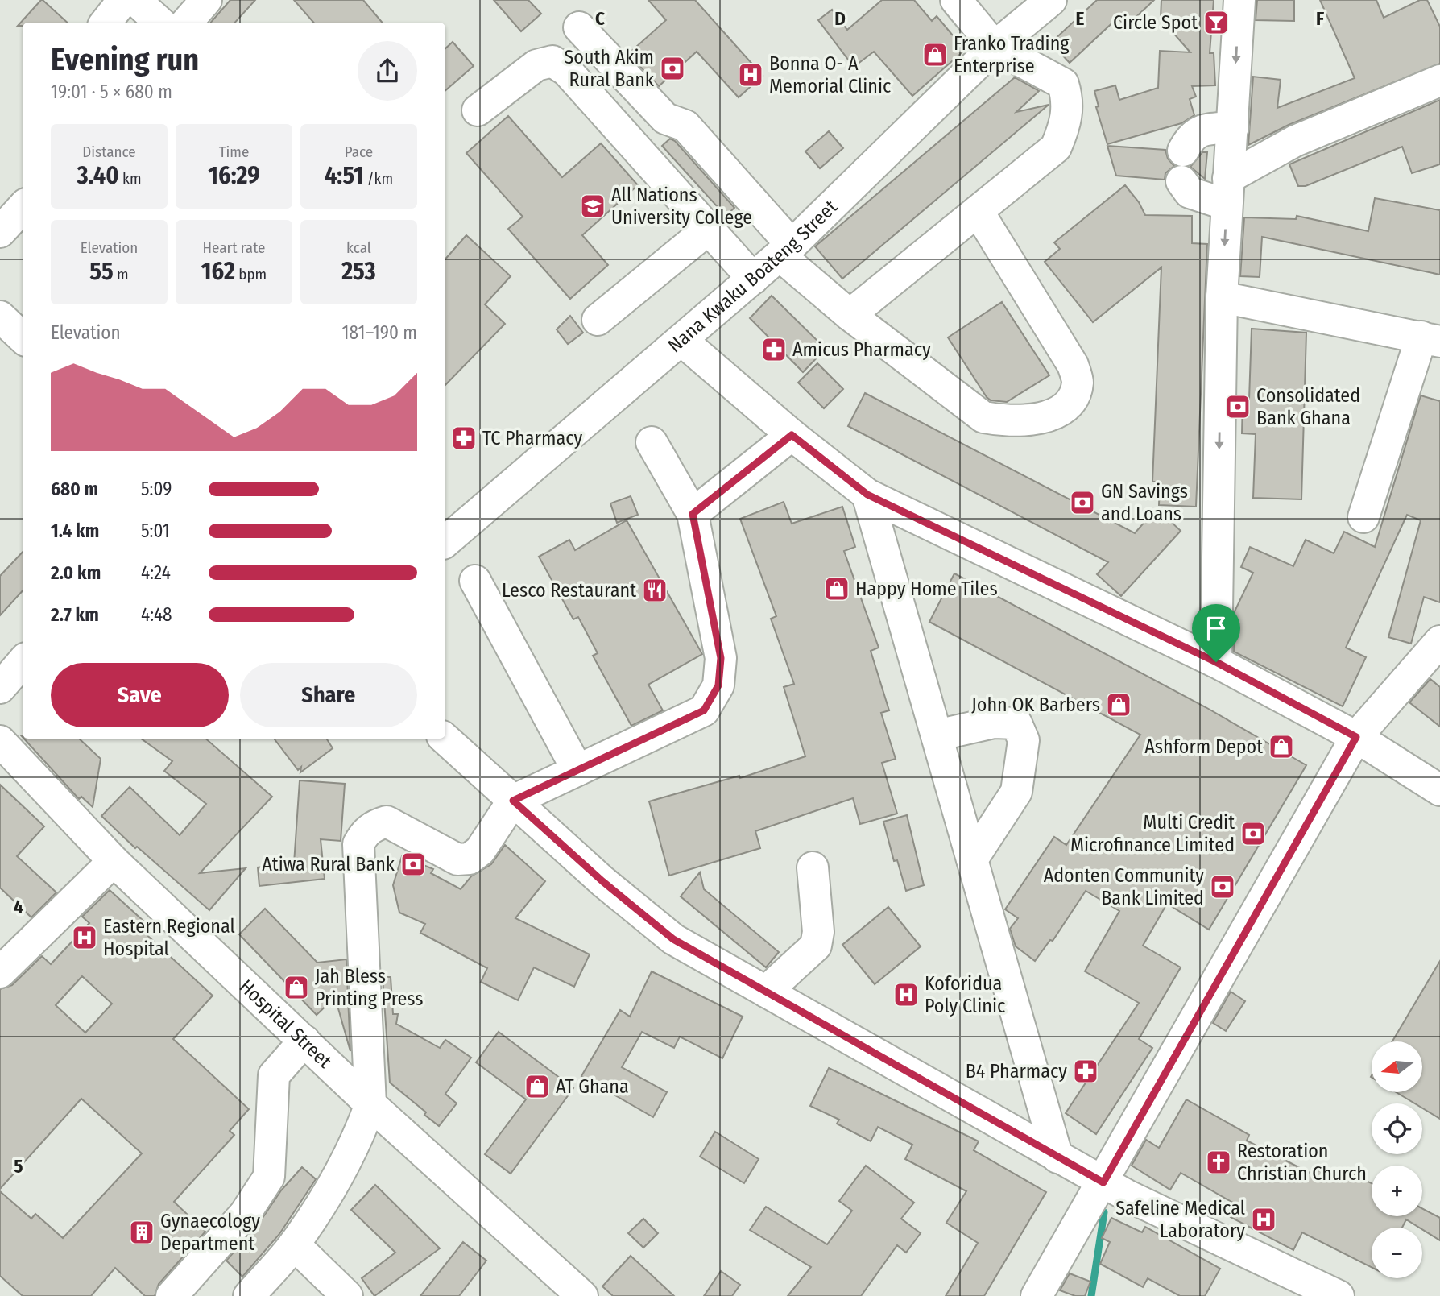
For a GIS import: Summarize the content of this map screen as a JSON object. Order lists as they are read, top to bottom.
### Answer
{
  "streets": {
    "street": ["Nana Kwaku Boateng Street", "Hospital Street"]
  },
  "places": {
    "bar": ["Circle Spot"],
    "shop": [
      "Franko Trading Enterprise",
      "Happy Home Tiles",
      "John OK Barbers",
      "Ashform Depot",
      "Jah Bless Printing Press",
      "AT Ghana"
    ],
    "bank": [
      "South Akim Rural Bank",
      "Consolidated Bank Ghana",
      "GN Savings and Loans",
      "Multi Credit Microfinance Limited",
      "Atiwa Rural Bank",
      "Adonten Community Bank Limited"
    ],
    "hospital": [
      "Bonna O- A Memorial Clinic",
      "Eastern Regional Hospital",
      "Koforidua Poly Clinic",
      "Safeline Medical Laboratory"
    ],
    "school or university": ["All Nations University College"],
    "pharmacy": ["Amicus Pharmacy", "TC Pharmacy", "B4 Pharmacy"],
    "restaurant": ["Lesco Restaurant"],
    "church": ["Restoration Christian Church"],
    "building": ["Gynaecology Department"]
  },
  "north": "left",
  "page": {
    "heading": ["Evening run", "19:01 · 5 × 680 m"],
    "stats": [
      ["Distance", "3.40 km"],
      ["Time", "16:29"],
      ["Pace", "4:51 /km"],
      ["Elevation", "55 m"],
      ["Heart rate", "162 bpm"],
      ["kcal", "253"]
    ],
    "chart": ["Elevation", "181–190 m"],
    "list": [
      {
        "name": "680 m",
        "note": "5:09"
      },
      {
        "name": "1.4 km",
        "note": "5:01"
      },
      {
        "name": "2.0 km",
        "note": "4:24"
      },
      {
        "name": "2.7 km",
        "note": "4:48"
      }
    ],
    "buttons": ["Save", "Share"],
    "map_buttons": ["+", "−"]
  },
  "grid": {
    "columns": [
      "C",
      "D",
      "E",
      "F"
    ],
    "rows": ["4", "5"]
  }
}
